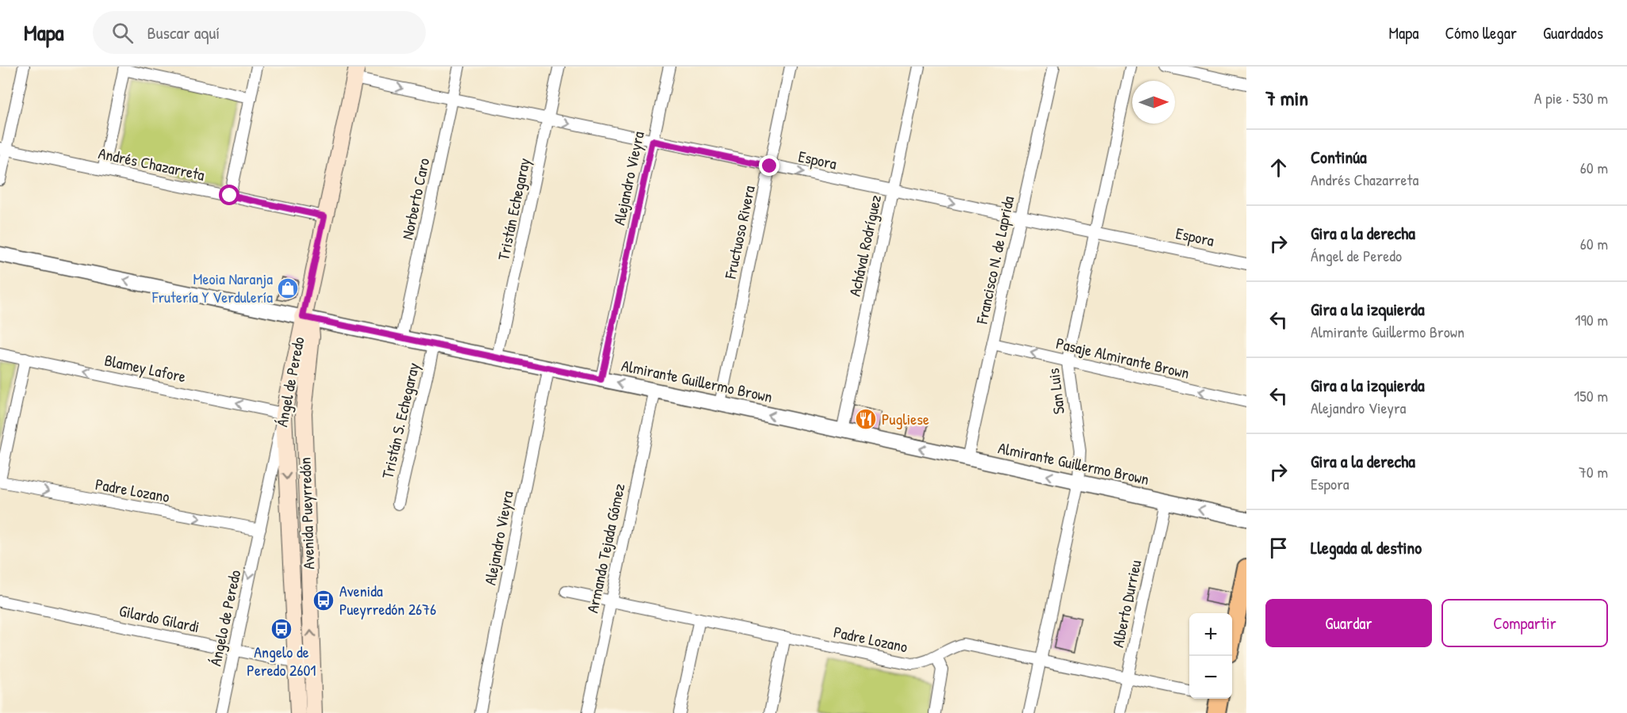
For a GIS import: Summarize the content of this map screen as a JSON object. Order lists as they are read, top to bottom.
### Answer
{
  "streets": {
    "main road": ["Ángel de Peredo", "Avenida Pueyrredón"],
    "street": [
      "Espora",
      "Andrés Chazarreta",
      "Alejandro Vieyra",
      "Norberto Caro",
      "Tristán Echegaray",
      "Fructuoso Rivera",
      "Achával Rodríguez",
      "Francisco N. de Laprida",
      "Pasaje Almirante Brown",
      "Blamey Lafore",
      "Almirante Guillermo Brown",
      "San Luis",
      "Tristán S. Echegaray",
      "Padre Lozano",
      "Armando Tejada Gómez",
      "Alberto Durrieu",
      "Ángelo de Peredo",
      "Gilardo Gilardi"
    ]
  },
  "crossings": [
    ["Espora", "Alejandro Vieyra"],
    ["Espora", "Norberto Caro"],
    ["Espora", "Tristán Echegaray"],
    ["Espora", "Fructuoso Rivera"],
    ["Espora", "Achával Rodríguez"],
    ["Espora", "Francisco N. de Laprida"],
    ["Espora", "Ángel de Peredo"],
    ["Espora", "San Luis"],
    ["Andrés Chazarreta", "Ángel de Peredo"],
    ["Alejandro Vieyra", "Almirante Guillermo Brown"],
    ["Norberto Caro", "Almirante Guillermo Brown"],
    ["Tristán Echegaray", "Almirante Guillermo Brown"],
    ["Fructuoso Rivera", "Almirante Guillermo Brown"],
    ["Achával Rodríguez", "Almirante Guillermo Brown"],
    ["Francisco N. de Laprida", "Pasaje Almirante Brown"],
    ["Francisco N. de Laprida", "Almirante Guillermo Brown"],
    ["Pasaje Almirante Brown", "San Luis"],
    ["Blamey Lafore", "Ángel de Peredo"],
    ["Blamey Lafore", "Avenida Pueyrredón"],
    ["Almirante Guillermo Brown", "Ángel de Peredo"],
    ["Almirante Guillermo Brown", "San Luis"],
    ["Almirante Guillermo Brown", "Tristán S. Echegaray"],
    ["Almirante Guillermo Brown", "Avenida Pueyrredón"],
    ["Almirante Guillermo Brown", "Armando Tejada Gómez"],
    ["Almirante Guillermo Brown", "Alberto Durrieu"],
    ["Ángel de Peredo", "Padre Lozano"],
    ["Ángel de Peredo", "Avenida Pueyrredón"],
    ["Ángel de Peredo", "Ángelo de Peredo"],
    ["San Luis", "Padre Lozano"],
    ["Padre Lozano", "Armando Tejada Gómez"],
    ["Padre Lozano", "Alberto Durrieu"],
    ["Padre Lozano", "Ángelo de Peredo"],
    ["Avenida Pueyrredón", "Gilardo Gilardi"],
    ["Ángelo de Peredo", "Gilardo Gilardi"]
  ],
  "one_way": [
    "Espora",
    "Pasaje Almirante Brown",
    "Blamey Lafore",
    "Almirante Guillermo Brown",
    "Ángelo de Peredo"
  ],
  "places": {
    "shop": ["Meoia Naranja Frutería Y Verdulería"],
    "restaurant": ["Pugliese"],
    "bus stop": ["Avenida Pueyrredón 2676", "Angelo de Peredo 2601"]
  },
  "north": "right",
  "page": {
    "header": "Mapa",
    "search": "Buscar aquí",
    "nav": ["Mapa", "Cómo llegar", "Guardados"],
    "heading": ["7 min", "A pie · 530 m"],
    "list": [
      ["Continúa", "Andrés Chazarreta", "60 m"],
      ["Gira a la derecha", "Ángel de Peredo", "60 m"],
      ["Gira a la izquierda", "Almirante Guillermo Brown", "190 m"],
      ["Gira a la izquierda", "Alejandro Vieyra", "150 m"],
      ["Gira a la derecha", "Espora", "70 m"],
      "Llegada al destino"
    ],
    "buttons": ["Guardar", "Compartir"],
    "map_buttons": ["+", "−"]
  }
}
